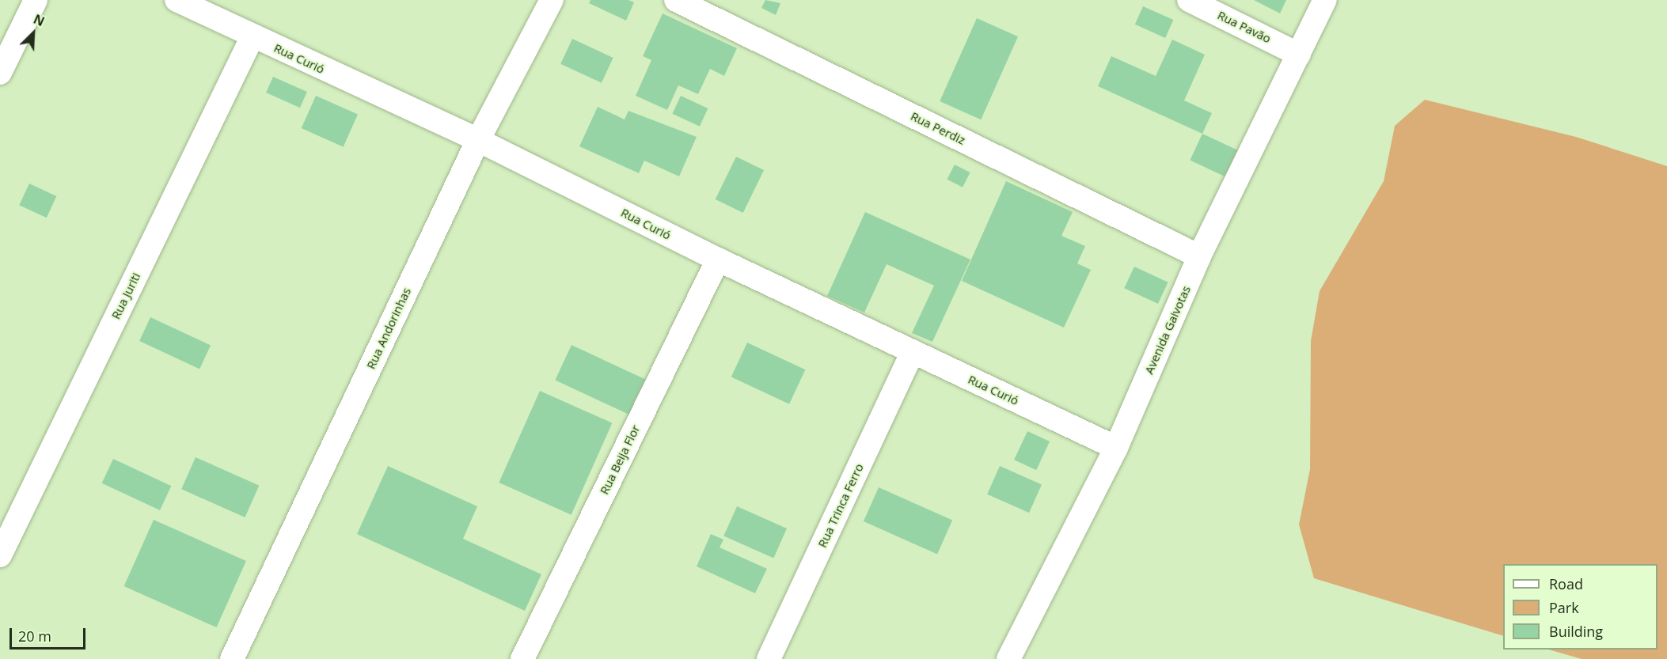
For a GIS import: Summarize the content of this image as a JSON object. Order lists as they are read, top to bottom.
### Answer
{
  "streets": {
    "street": [
      "Rua Pavão",
      "Rua Curió",
      "Rua Perdiz",
      "Rua Juriti",
      "Rua Andorinhas",
      "Avenida Gaivotas",
      "Rua Beija Flor",
      "Rua Trinca Ferro"
    ]
  },
  "crossings": [
    ["Rua Pavão", "Avenida Gaivotas"],
    ["Rua Curió", "Rua Juriti"],
    ["Rua Curió", "Rua Andorinhas"],
    ["Rua Curió", "Avenida Gaivotas"],
    ["Rua Curió", "Rua Beija Flor"],
    ["Rua Curió", "Rua Trinca Ferro"],
    ["Rua Perdiz", "Avenida Gaivotas"]
  ],
  "legend": ["Road", "Park", "Building"],
  "scale_bar": "20 m",
  "north": "top right"
}
